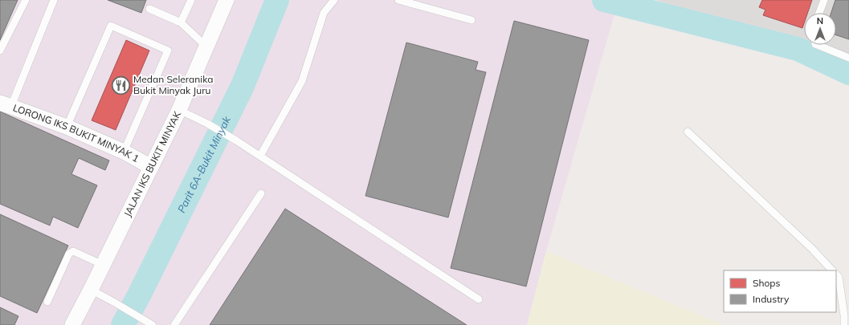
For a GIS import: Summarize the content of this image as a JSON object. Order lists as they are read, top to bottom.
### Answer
{
  "streets": {
    "street": ["LORONG IKS BUKIT MINYAK 1", "JALAN IKS BUKIT MINYAK"]
  },
  "crossings": [
    ["LORONG IKS BUKIT MINYAK 1", "JALAN IKS BUKIT MINYAK"]
  ],
  "water": ["Parit 6A-Bukit Minyak"],
  "places": {
    "restaurant": ["Medan Seleranika Bukit Minyak Juru"]
  },
  "legend": ["Shops", "Industry"],
  "north": "top"
}
